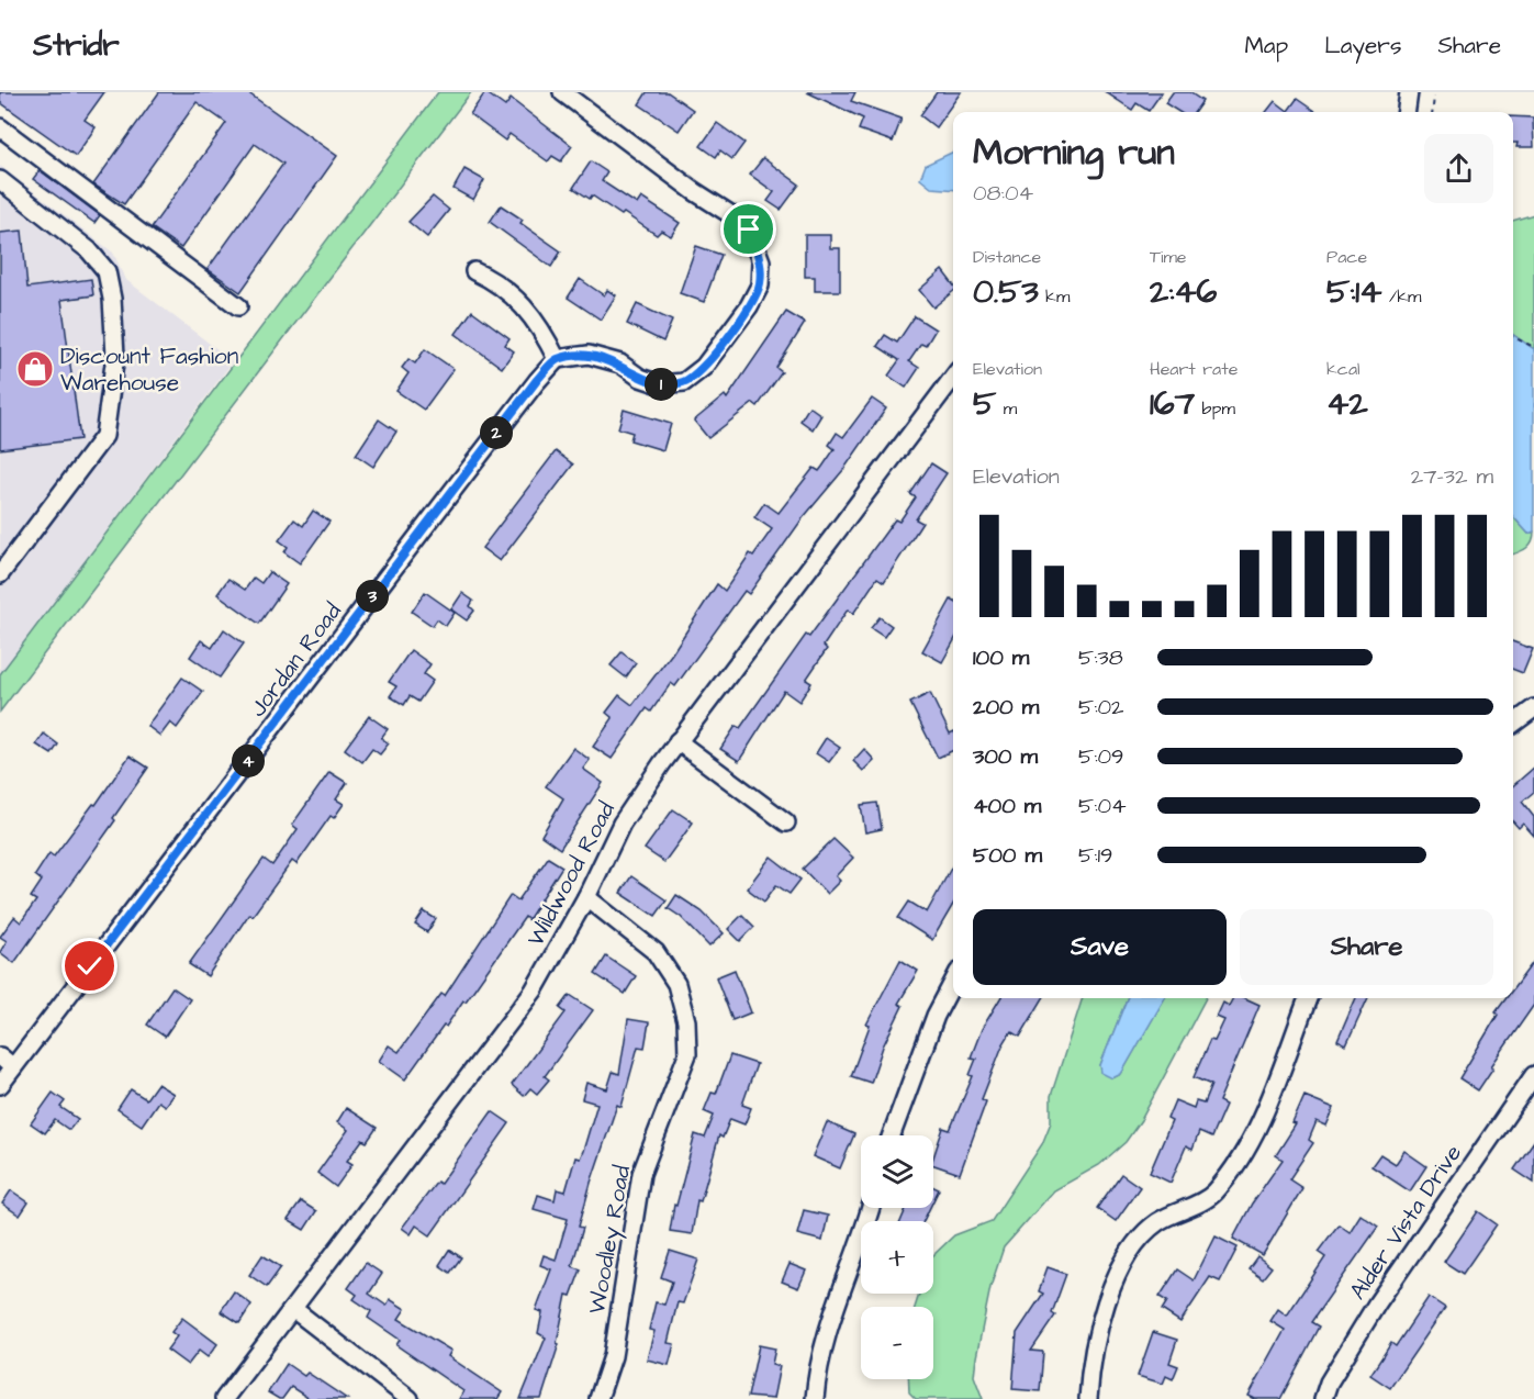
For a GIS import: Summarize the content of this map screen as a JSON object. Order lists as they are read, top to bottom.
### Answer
{
  "streets": {
    "street": [
      "Jordan Road",
      "Wildwood Road",
      "Alder Vista Drive",
      "Woodley Road"
    ]
  },
  "crossings": [
    ["Wildwood Road", "Woodley Road"]
  ],
  "places": {
    "shop": ["Discount Fashion Warehouse"]
  },
  "page": {
    "header": "Stridr",
    "nav": ["Map", "Layers", "Share"],
    "heading": ["Morning run", "08:04"],
    "stats": [
      ["Distance", "0.53 km"],
      ["Time", "2:46"],
      ["Pace", "5:14 /km"],
      ["Elevation", "5 m"],
      ["Heart rate", "167 bpm"],
      ["kcal", "42"]
    ],
    "pins": [
      "1",
      "2",
      "3",
      "4"
    ],
    "chart": ["Elevation", "27–32 m"],
    "list": [
      {
        "name": "100 m",
        "note": "5:38"
      },
      {
        "name": "200 m",
        "note": "5:02"
      },
      {
        "name": "300 m",
        "note": "5:09"
      },
      {
        "name": "400 m",
        "note": "5:04"
      },
      {
        "name": "500 m",
        "note": "5:19"
      }
    ],
    "buttons": ["Save", "Share"],
    "map_buttons": ["+", "−"]
  }
}
